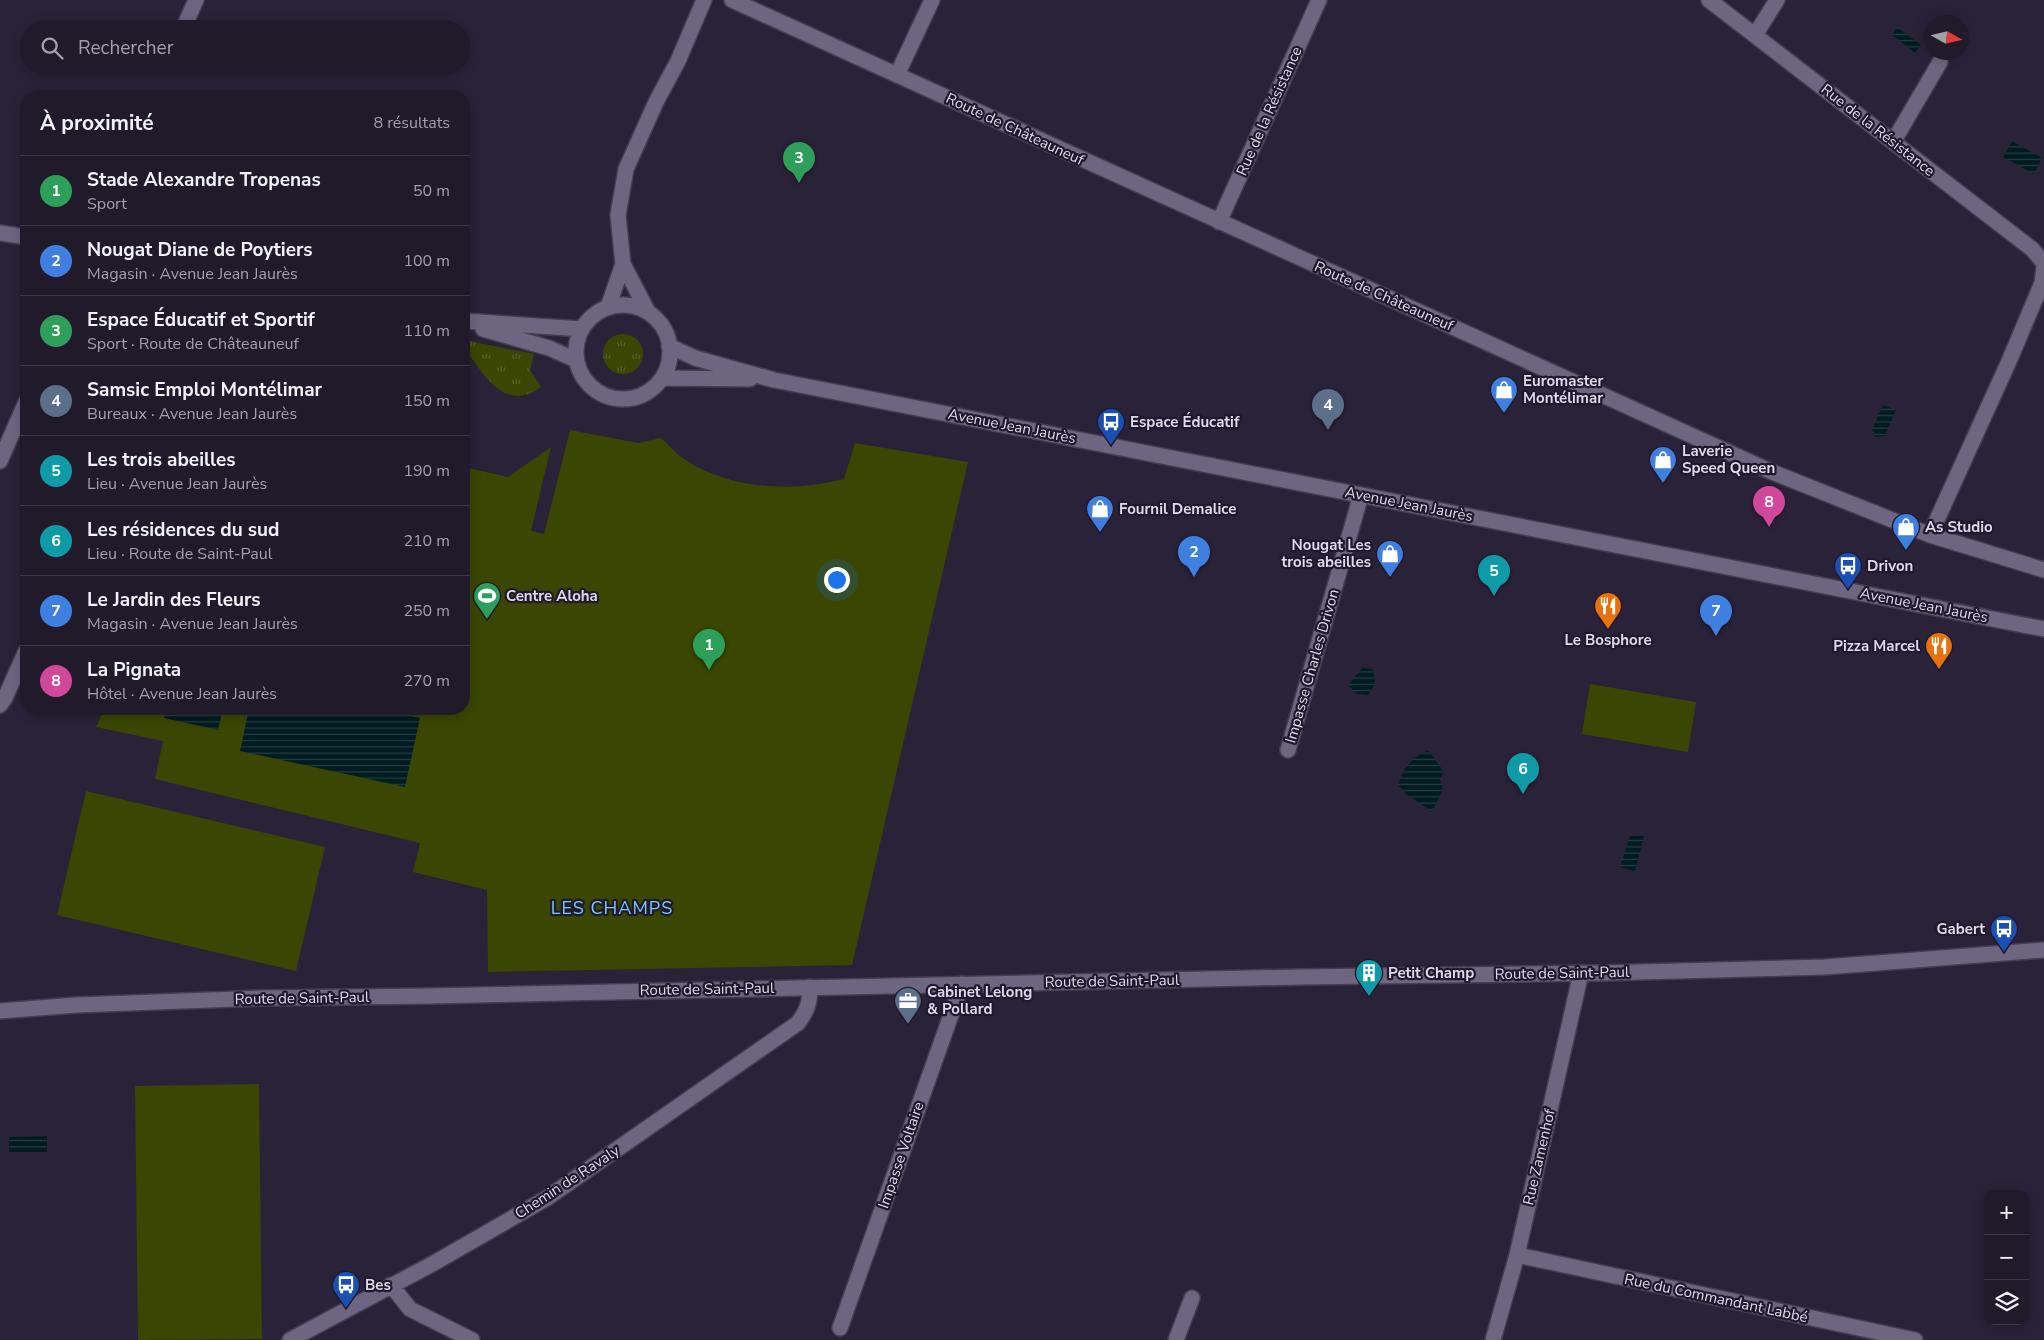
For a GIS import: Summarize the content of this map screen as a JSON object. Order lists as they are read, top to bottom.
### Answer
{
  "streets": {
    "street": [
      "Rue de la Résistance",
      "Route de Châteauneuf",
      "Avenue Jean Jaurès",
      "Impasse Charles Drivon",
      "Route de Saint-Paul",
      "Impasse Voltaire",
      "Rue Zamenhof",
      "Chemin de Ravaly",
      "Rue du Commandant Labbé"
    ]
  },
  "crossings": [
    ["Rue de la Résistance", "Route de Châteauneuf"],
    ["Avenue Jean Jaurès", "Impasse Charles Drivon"],
    ["Route de Saint-Paul", "Impasse Voltaire"],
    ["Route de Saint-Paul", "Rue Zamenhof"],
    ["Route de Saint-Paul", "Chemin de Ravaly"],
    ["Rue Zamenhof", "Rue du Commandant Labbé"]
  ],
  "districts": ["LES CHAMPS"],
  "places": {
    "shop": [
      "Euromaster Montélimar",
      "Laverie Speed Queen",
      "Fournil Demalice",
      "As Studio",
      "Nougat Les trois abeilles"
    ],
    "bus stop": [
      "Espace Éducatif",
      "Drivon",
      "Gabert",
      "Bes"
    ],
    "sports": ["Centre Aloha"],
    "restaurant": ["Le Bosphore", "Pizza Marcel"],
    "building": ["Petit Champ"],
    "office": ["Cabinet Lelong & Pollard"]
  },
  "north": "right",
  "page": {
    "search": "Rechercher",
    "heading": ["À proximité", "8 résultats"],
    "pins": [
      "3",
      "4",
      "8",
      "2",
      "5",
      "7",
      "1",
      "6"
    ],
    "list": [
      {
        "mark": "1",
        "name": "Stade Alexandre Tropenas",
        "note": "Sport",
        "value": "50 m"
      },
      {
        "mark": "2",
        "name": "Nougat Diane de Poytiers",
        "note": "Magasin · Avenue Jean Jaurès",
        "value": "100 m"
      },
      {
        "mark": "3",
        "name": "Espace Éducatif et Sportif",
        "note": "Sport · Route de Châteauneuf",
        "value": "110 m"
      },
      {
        "mark": "4",
        "name": "Samsic Emploi Montélimar",
        "note": "Bureaux · Avenue Jean Jaurès",
        "value": "150 m"
      },
      {
        "mark": "5",
        "name": "Les trois abeilles",
        "note": "Lieu · Avenue Jean Jaurès",
        "value": "190 m"
      },
      {
        "mark": "6",
        "name": "Les résidences du sud",
        "note": "Lieu · Route de Saint-Paul",
        "value": "210 m"
      },
      {
        "mark": "7",
        "name": "Le Jardin des Fleurs",
        "note": "Magasin · Avenue Jean Jaurès",
        "value": "250 m"
      },
      {
        "mark": "8",
        "name": "La Pignata",
        "note": "Hôtel · Avenue Jean Jaurès",
        "value": "270 m"
      }
    ],
    "map_buttons": ["+", "−"]
  }
}
